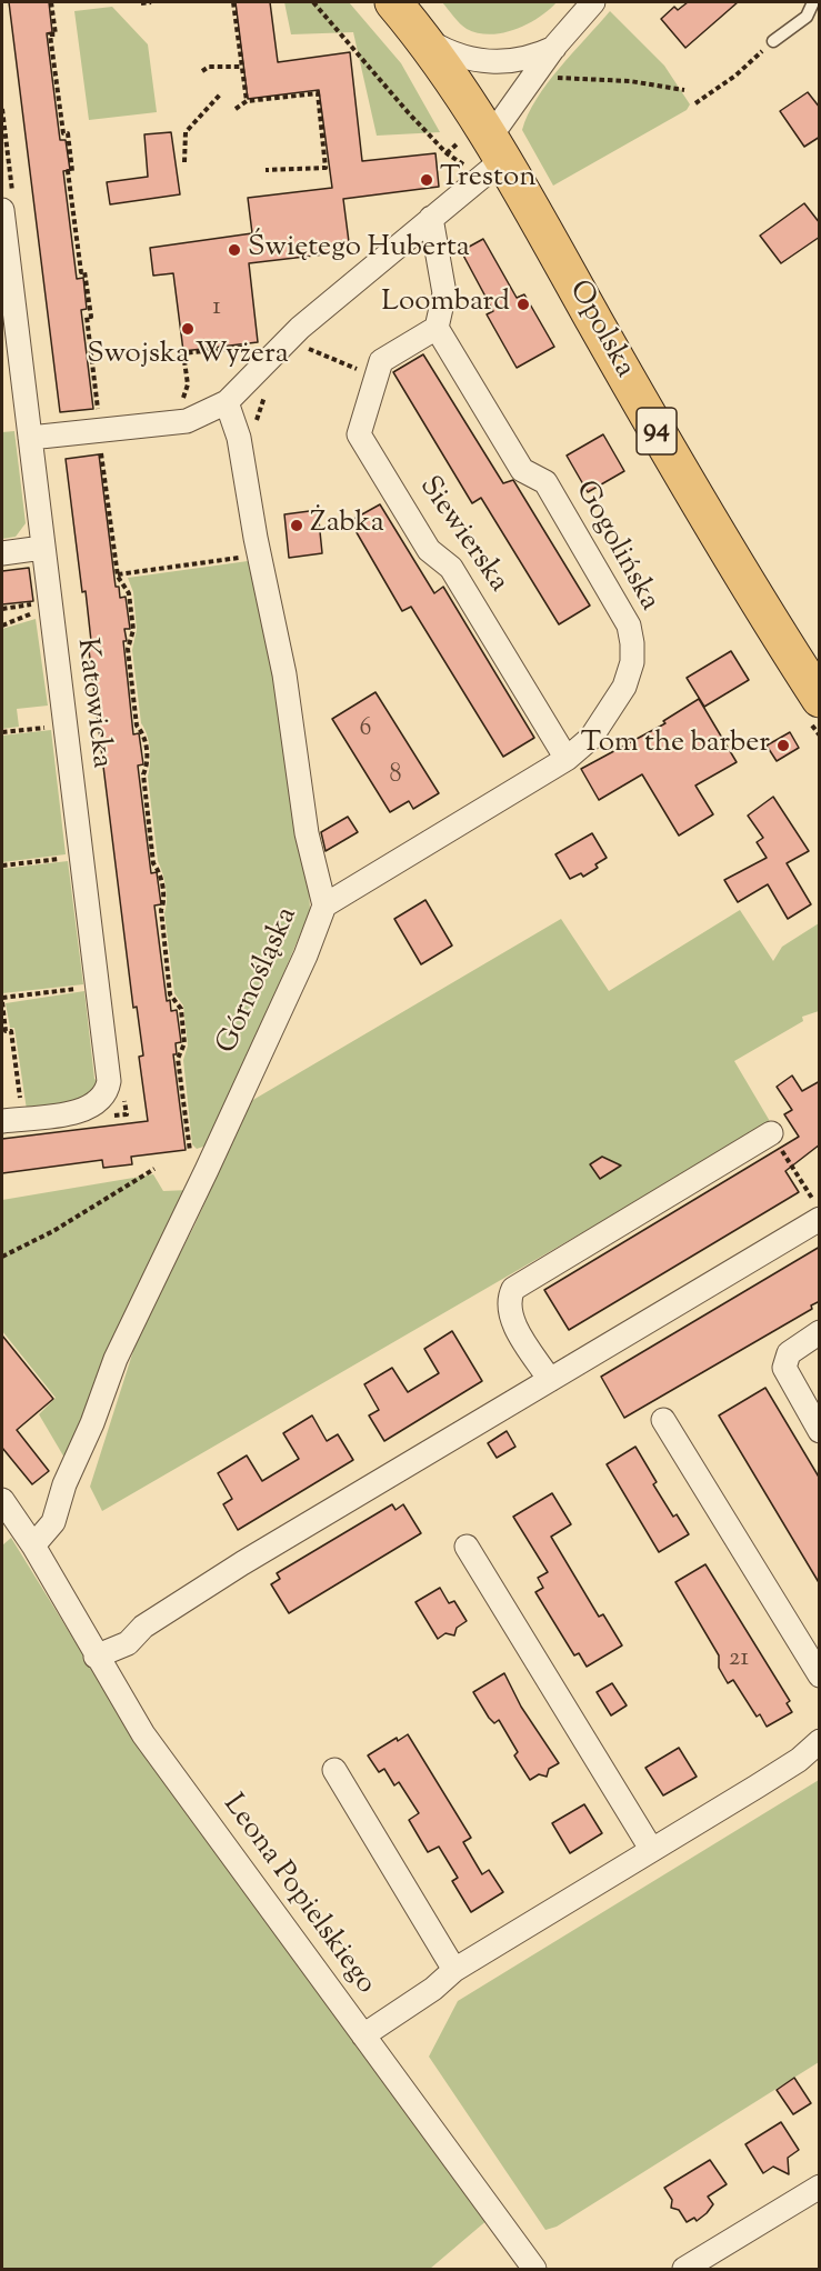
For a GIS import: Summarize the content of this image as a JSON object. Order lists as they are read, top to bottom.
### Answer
{
  "streets": {
    "main road": ["Opolska", "94"],
    "street": [
      "Siewierska",
      "Gogolińska",
      "Katowicka",
      "Górnośląska",
      "Leona Popielskiego"
    ]
  },
  "crossings": [
    ["Siewierska", "Gogolińska"],
    ["Gogolińska", "Górnośląska"],
    ["Górnośląska", "Leona Popielskiego"]
  ],
  "places": [
    "Treston",
    "Świętego Huberta",
    "Loombard",
    "Swojska Wyżera",
    "Żabka",
    "Tom the barber"
  ],
  "house_numbers": [
    "1",
    "6",
    "8",
    "21"
  ]
}
